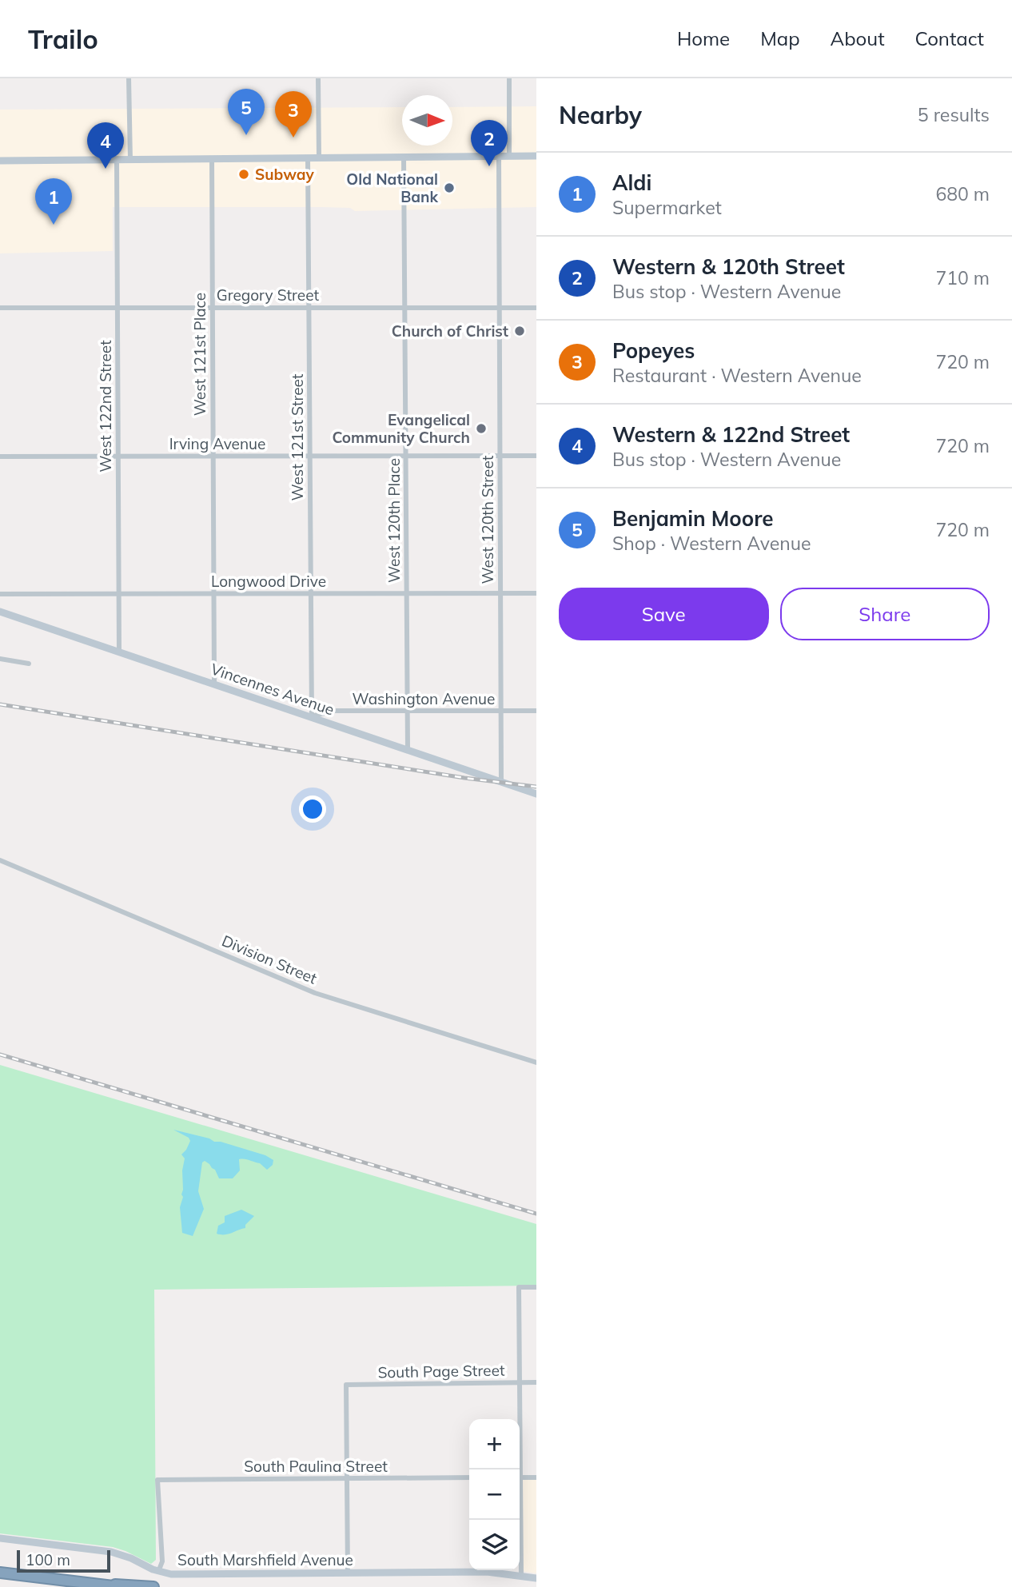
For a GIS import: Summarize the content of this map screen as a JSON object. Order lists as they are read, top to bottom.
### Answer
{
  "streets": {
    "main road": ["Vincennes Avenue", "South Marshfield Avenue"],
    "street": [
      "Gregory Street",
      "West 121st Place",
      "West 122nd Street",
      "West 121st Street",
      "Irving Avenue",
      "West 120th Street",
      "West 120th Place",
      "Longwood Drive",
      "Washington Avenue",
      "Division Street",
      "South Page Street",
      "South Paulina Street"
    ]
  },
  "crossings": [
    ["Gregory Street", "West 121st Place"],
    ["Gregory Street", "West 122nd Street"],
    ["Gregory Street", "West 121st Street"],
    ["Gregory Street", "West 120th Street"],
    ["Gregory Street", "West 120th Place"],
    ["West 121st Place", "Irving Avenue"],
    ["West 121st Place", "Longwood Drive"],
    ["West 121st Place", "Vincennes Avenue"],
    ["West 122nd Street", "Irving Avenue"],
    ["West 122nd Street", "Longwood Drive"],
    ["West 122nd Street", "Vincennes Avenue"],
    ["West 121st Street", "Irving Avenue"],
    ["West 121st Street", "Longwood Drive"],
    ["West 121st Street", "Vincennes Avenue"],
    ["West 121st Street", "Washington Avenue"],
    ["Irving Avenue", "West 120th Street"],
    ["Irving Avenue", "West 120th Place"],
    ["West 120th Street", "Longwood Drive"],
    ["West 120th Street", "Vincennes Avenue"],
    ["West 120th Street", "Washington Avenue"],
    ["West 120th Place", "Longwood Drive"],
    ["West 120th Place", "Vincennes Avenue"],
    ["West 120th Place", "Washington Avenue"],
    ["Vincennes Avenue", "Washington Avenue"],
    ["South Page Street", "South Paulina Street"],
    ["South Paulina Street", "South Marshfield Avenue"]
  ],
  "places": [
    "Subway",
    "Old National Bank",
    "Church of Christ",
    "Evangelical Community Church"
  ],
  "scale_bar": "100 m",
  "north": "right",
  "page": {
    "header": "Trailo",
    "nav": [
      "Home",
      "Map",
      "About",
      "Contact"
    ],
    "heading": ["Nearby", "5 results"],
    "pins": [
      "5",
      "3",
      "2",
      "4",
      "1"
    ],
    "list": [
      {
        "mark": "1",
        "name": "Aldi",
        "note": "Supermarket",
        "value": "680 m"
      },
      {
        "mark": "2",
        "name": "Western & 120th Street",
        "note": "Bus stop · Western Avenue",
        "value": "710 m"
      },
      {
        "mark": "3",
        "name": "Popeyes",
        "note": "Restaurant · Western Avenue",
        "value": "720 m"
      },
      {
        "mark": "4",
        "name": "Western & 122nd Street",
        "note": "Bus stop · Western Avenue",
        "value": "720 m"
      },
      {
        "mark": "5",
        "name": "Benjamin Moore",
        "note": "Shop · Western Avenue",
        "value": "720 m"
      }
    ],
    "buttons": ["Save", "Share"],
    "map_buttons": ["+", "−"],
    "scale": "100 m"
  }
}
